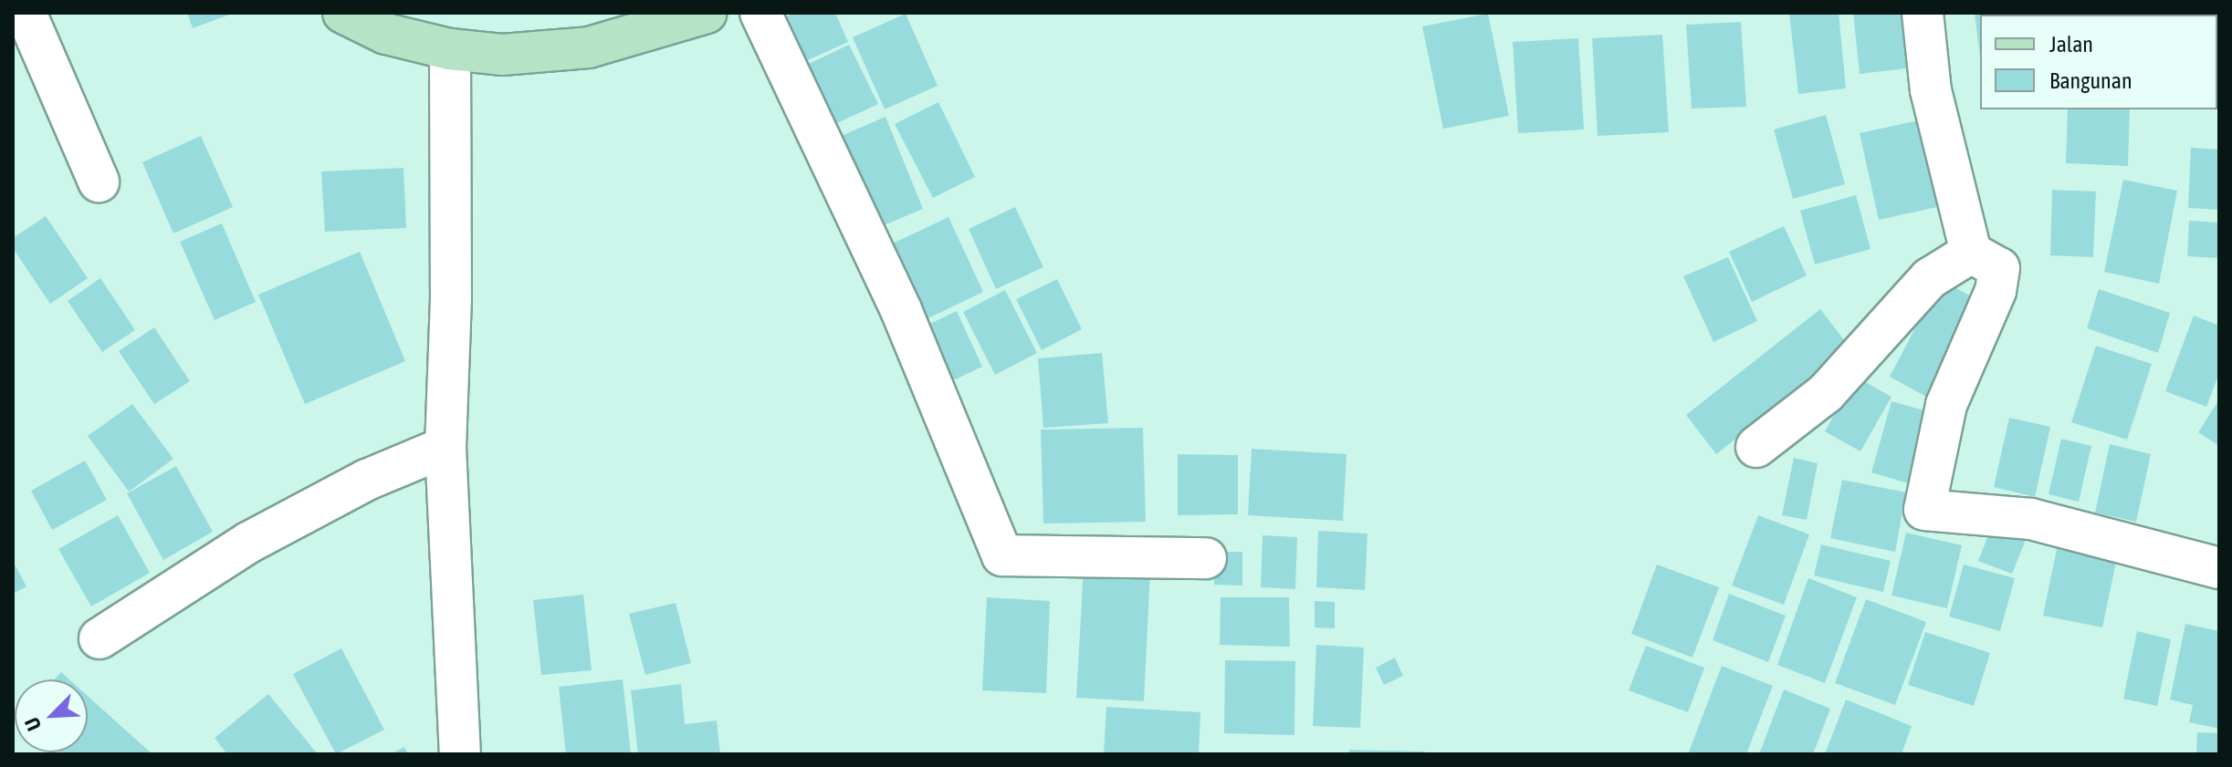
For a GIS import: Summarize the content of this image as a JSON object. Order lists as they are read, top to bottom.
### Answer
{
  "legend": ["Jalan", "Bangunan"],
  "north": "bottom left"
}
